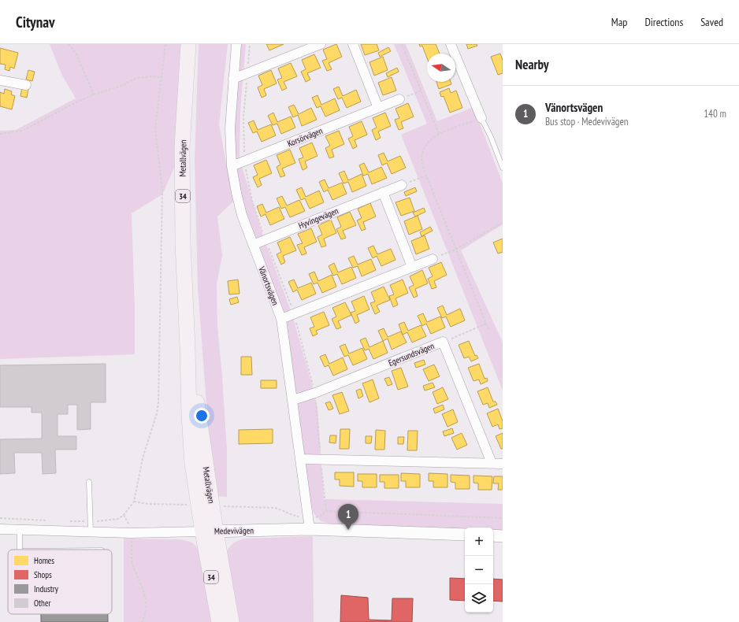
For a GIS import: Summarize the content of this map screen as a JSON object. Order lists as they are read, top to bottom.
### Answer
{
  "streets": {
    "main road": ["Metallvägen", "34"],
    "street": [
      "Korsörvägen",
      "Hyvingevägen",
      "Vänortsvägen",
      "Egersundsvägen",
      "Medevivägen"
    ]
  },
  "crossings": [
    ["Korsörvägen", "Vänortsvägen"],
    ["Metallvägen", "Medevivägen"],
    ["Hyvingevägen", "Vänortsvägen"],
    ["Vänortsvägen", "Egersundsvägen"],
    ["Vänortsvägen", "Medevivägen"]
  ],
  "legend": [
    "Homes",
    "Shops",
    "Industry",
    "Other"
  ],
  "north": "left",
  "page": {
    "header": "Citynav",
    "nav": ["Map", "Directions", "Saved"],
    "heading": "Nearby",
    "list": [
      {
        "mark": "1",
        "name": "Vänortsvägen",
        "note": "Bus stop · Medevivägen",
        "value": "140 m"
      }
    ],
    "pins": "1",
    "map_buttons": ["+", "−"]
  }
}
